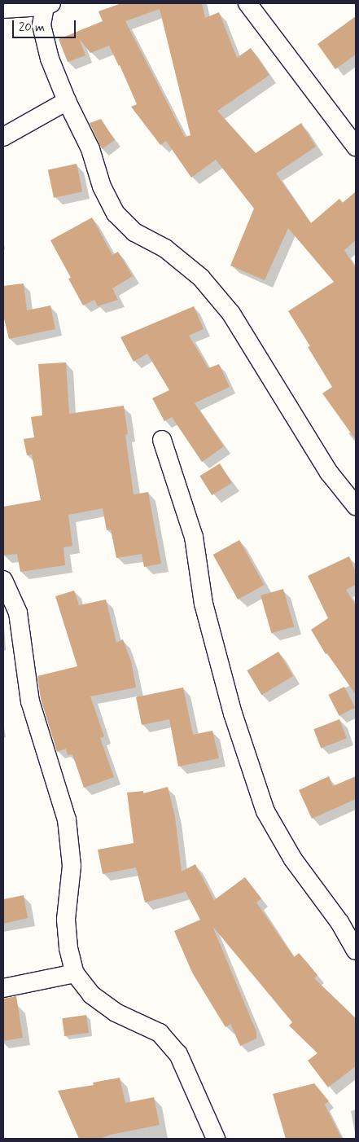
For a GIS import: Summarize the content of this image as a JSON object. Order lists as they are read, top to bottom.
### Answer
{
  "scale_bar": "20 m"
}
